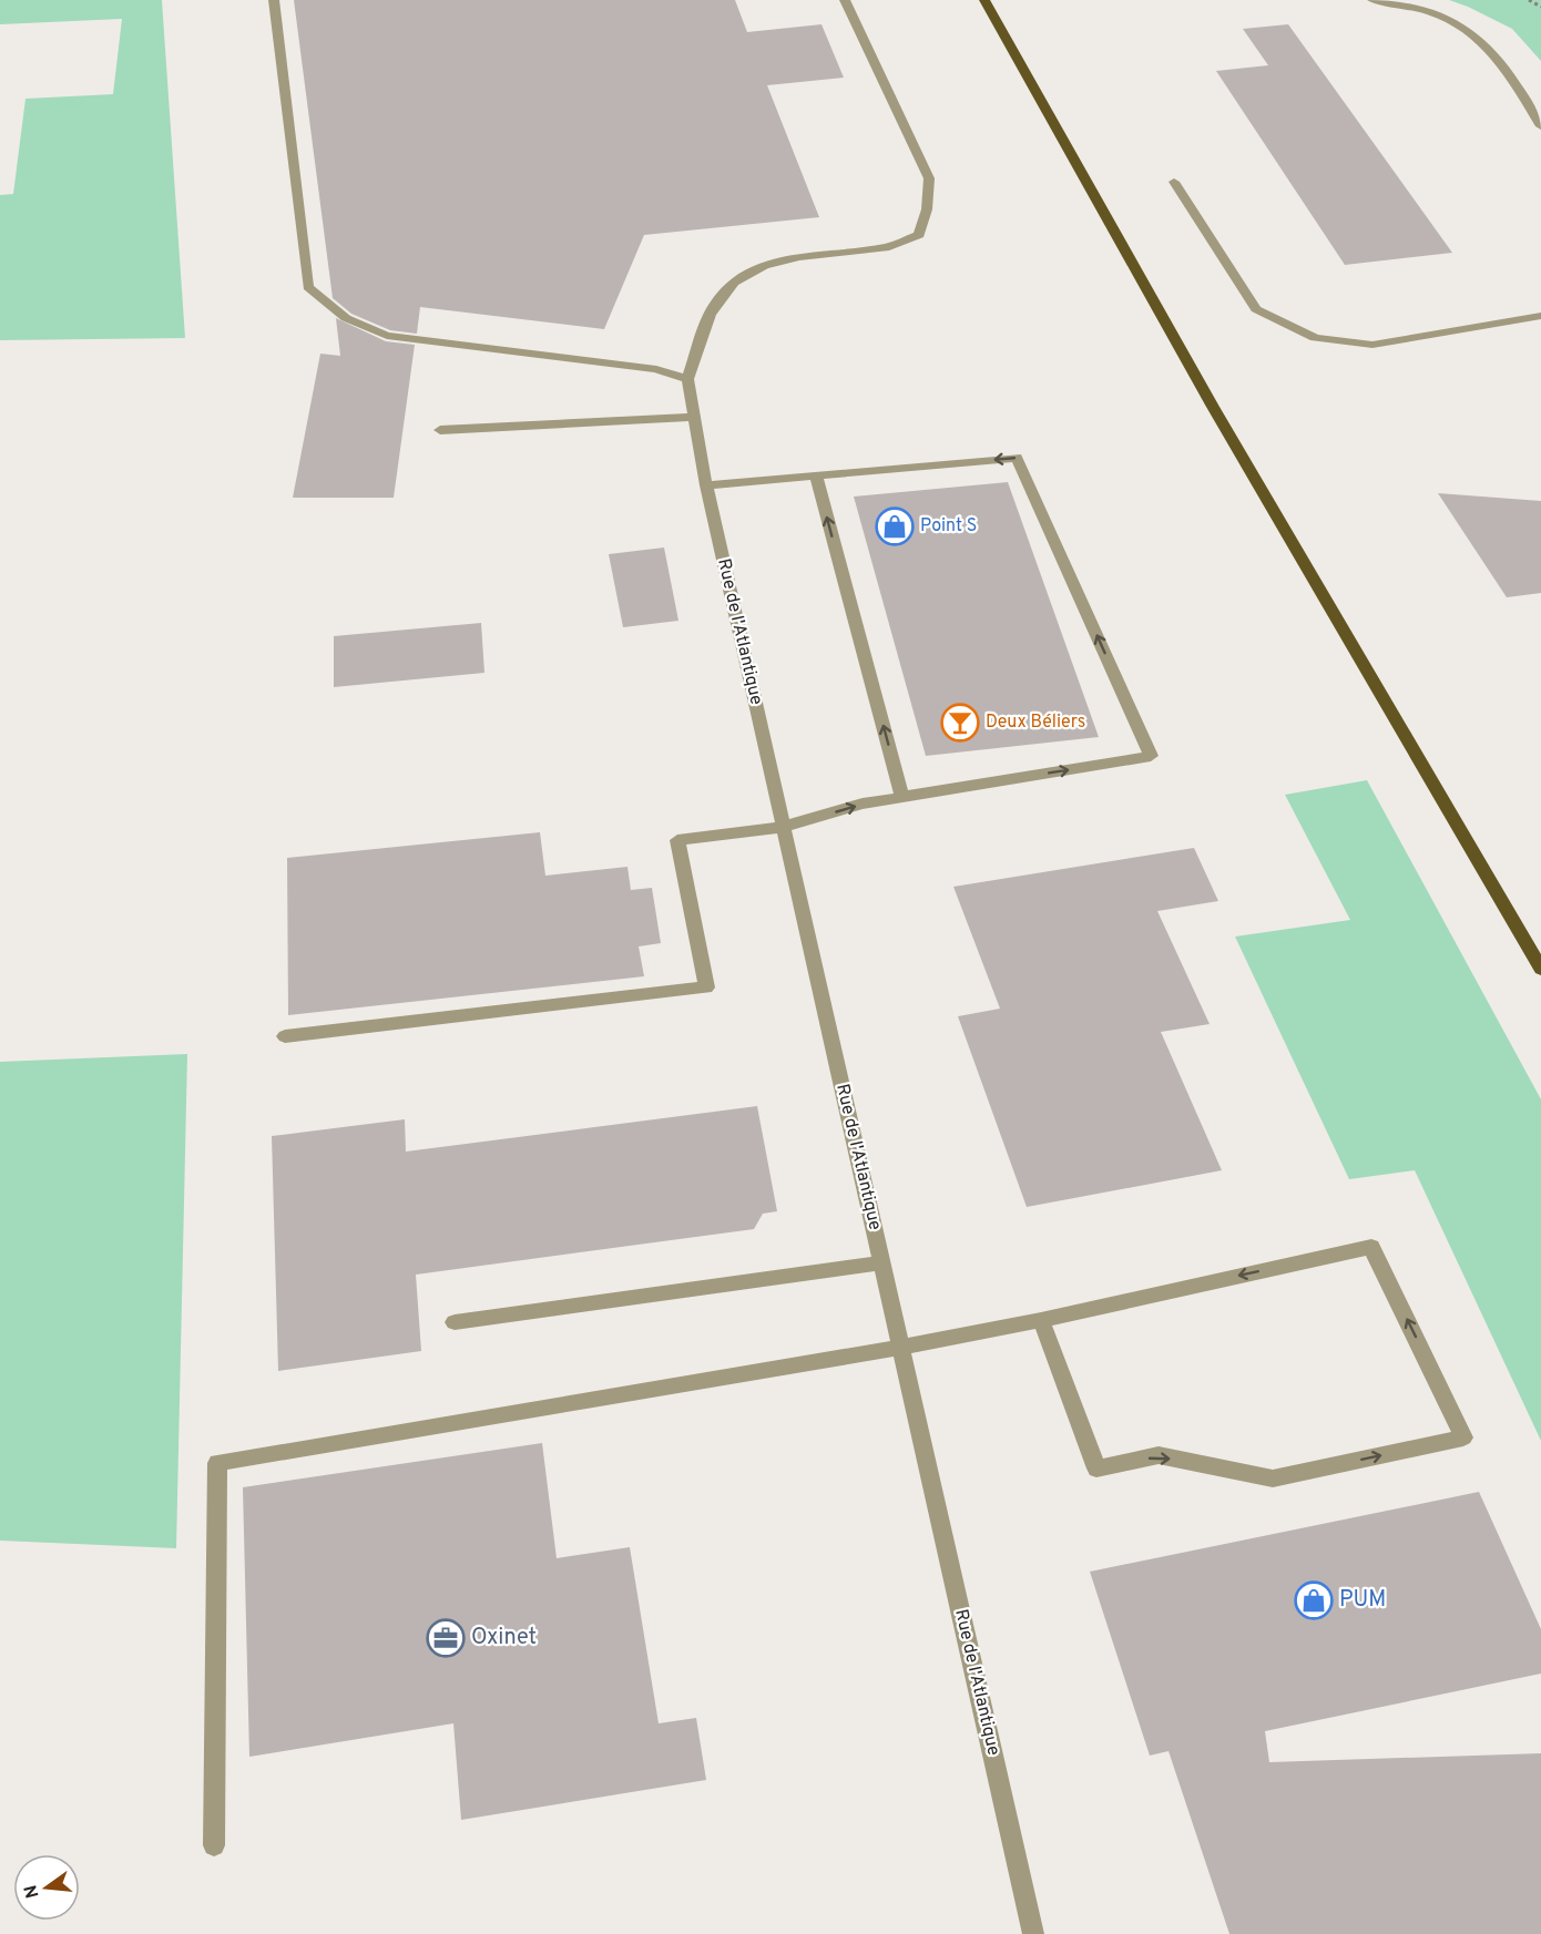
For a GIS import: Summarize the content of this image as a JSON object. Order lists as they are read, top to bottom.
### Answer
{
  "streets": {
    "street": ["Rue de l'Atlantique"]
  },
  "places": {
    "shop": ["Point S", "PUM"],
    "bar": ["Deux Béliers"],
    "office": ["Oxinet"]
  },
  "north": "left"
}
